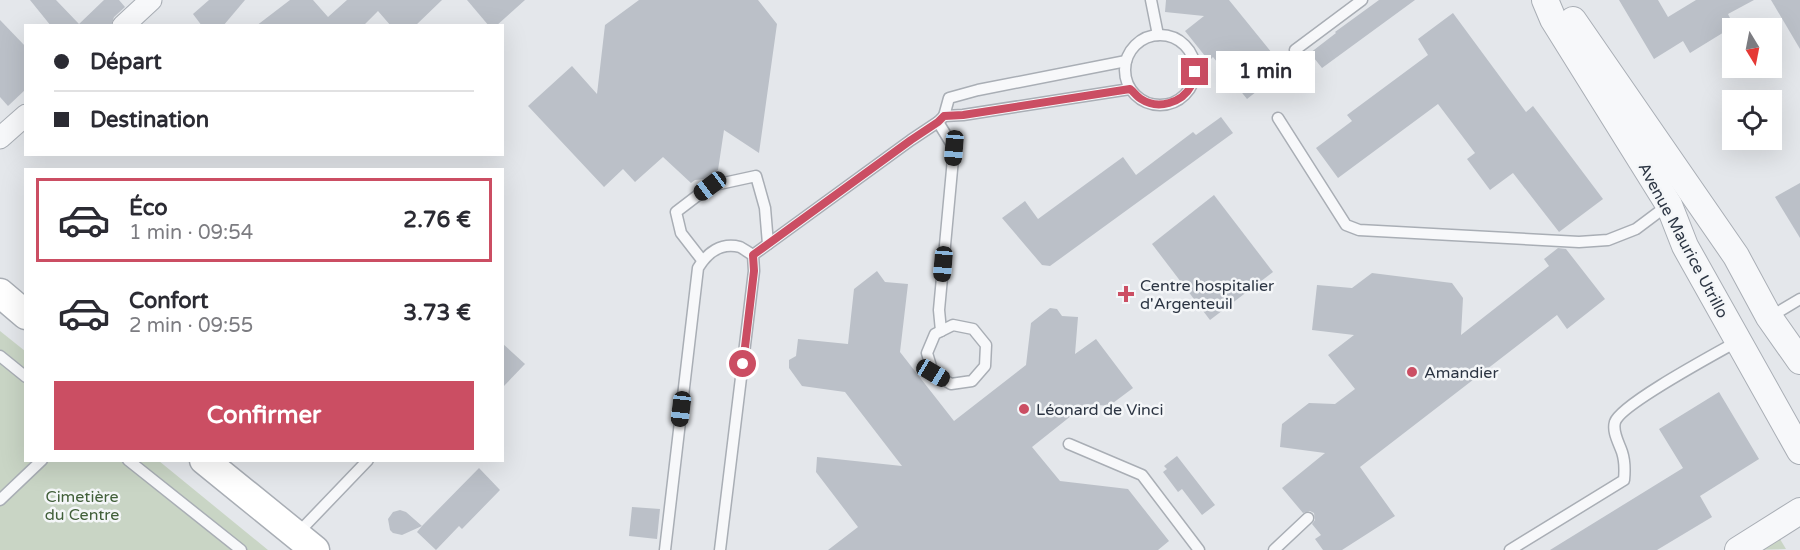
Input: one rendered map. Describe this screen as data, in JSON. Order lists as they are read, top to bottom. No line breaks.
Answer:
{"streets":{"street":["Avenue Maurice Utrillo"]},"parks":["Cimetière du Centre"],"places":{"health":["Centre hospitalier d'Argenteuil"],"other":["Amandier","Léonard de Vinci"]},"north":"bottom","page":{"banner":["Départ","Destination"],"bubble":"1 min","list":[{"name":"Éco","note":"1 min · 09:54","value":"2.76 €"},{"name":"Confort","note":"2 min · 09:55","value":"3.73 €"}],"buttons":"Confirmer"}}
